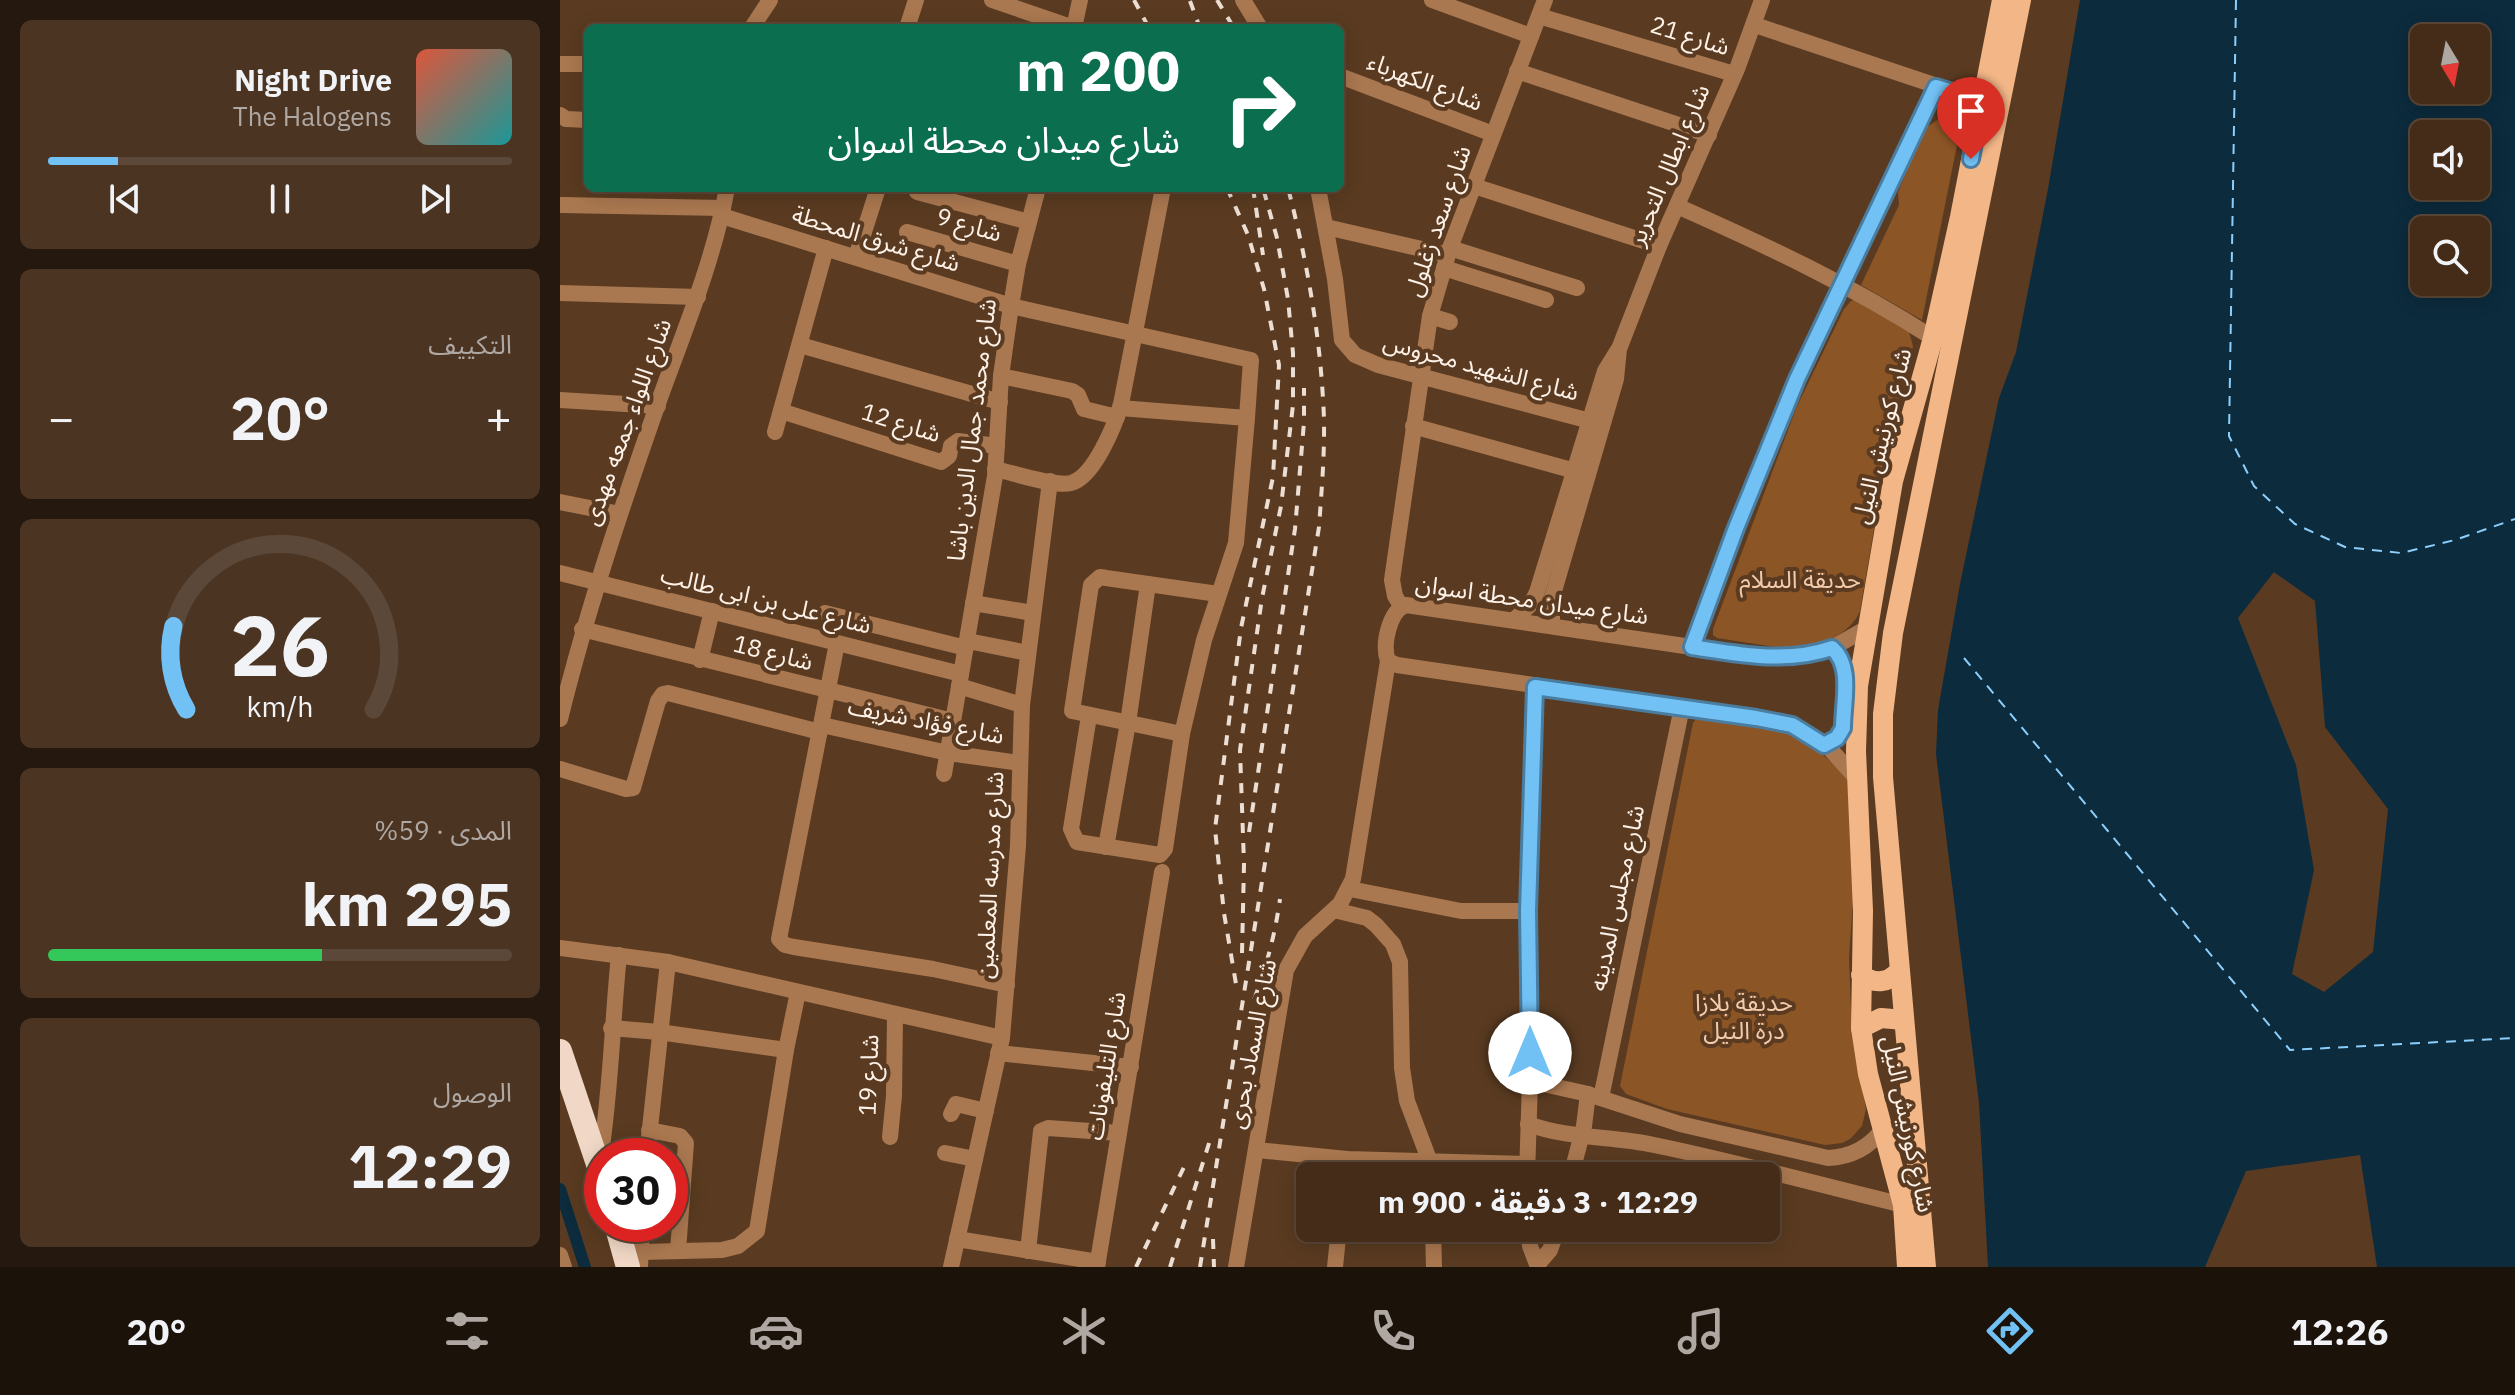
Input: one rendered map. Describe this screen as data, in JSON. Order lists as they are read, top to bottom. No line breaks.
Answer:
{"streets":{"main road":["شارع كورنيش النيل"],"street":["شارع 21","شارع الكهرباء","شارع ابطال التحرير","شارع سعد زغلول","شارع 9","شارع شرق المحطة","شارع الشهيد محروس","شارع اللواء جمعه مهدى","شارع 12","شارع محمد جمال الدين باشا","شارع على بن ابى طالب","شارع ميدان محطة اسوان","شارع 18","شارع فؤاد شريف","شارع مدرسه المعلمين","شارع مجلس المدينه","شارع السماد بحرى","شارع التليفونات","شارع 19"]},"crossings":[["شارع 21","شارع ابطال التحرير"],["شارع 21","شارع سعد زغلول"],["شارع الكهرباء","شارع سعد زغلول"],["شارع ابطال التحرير","شارع الشهيد محروس"],["شارع ابطال التحرير","شارع ميدان محطة اسوان"],["شارع سعد زغلول","شارع الشهيد محروس"],["شارع سعد زغلول","شارع ميدان محطة اسوان"],["شارع 9","شارع محمد جمال الدين باشا"],["شارع شرق المحطة","شارع اللواء جمعه مهدى"],["شارع شرق المحطة","شارع محمد جمال الدين باشا"],["شارع اللواء جمعه مهدى","شارع على بن ابى طالب"],["شارع اللواء جمعه مهدى","شارع 18"],["شارع 12","شارع محمد جمال الدين باشا"],["شارع محمد جمال الدين باشا","شارع على بن ابى طالب"],["شارع محمد جمال الدين باشا","شارع 18"],["شارع محمد جمال الدين باشا","شارع فؤاد شريف"],["شارع كورنيش النيل","شارع ميدان محطة اسوان"],["شارع على بن ابى طالب","شارع مدرسه المعلمين"],["شارع ميدان محطة اسوان","شارع السماد بحرى"],["شارع فؤاد شريف","شارع مدرسه المعلمين"]],"parks":["حديقة السلام","حديقة بلازا درة النيل"],"north":"bottom","page":{"turn":["200 m","شارع ميدان محطة اسوان"],"song":["Night Drive","The Halogens"],"tile":["التكييف",["المدى · 59%","295 km"],["الوصول","12:29"]],"heat":["−","20°","+"],"limit":"30","trip":"12:29 · 3 دقيقة · 900 m","tabs":["12:26","20°"],"gauge":["26","km/h"]}}
